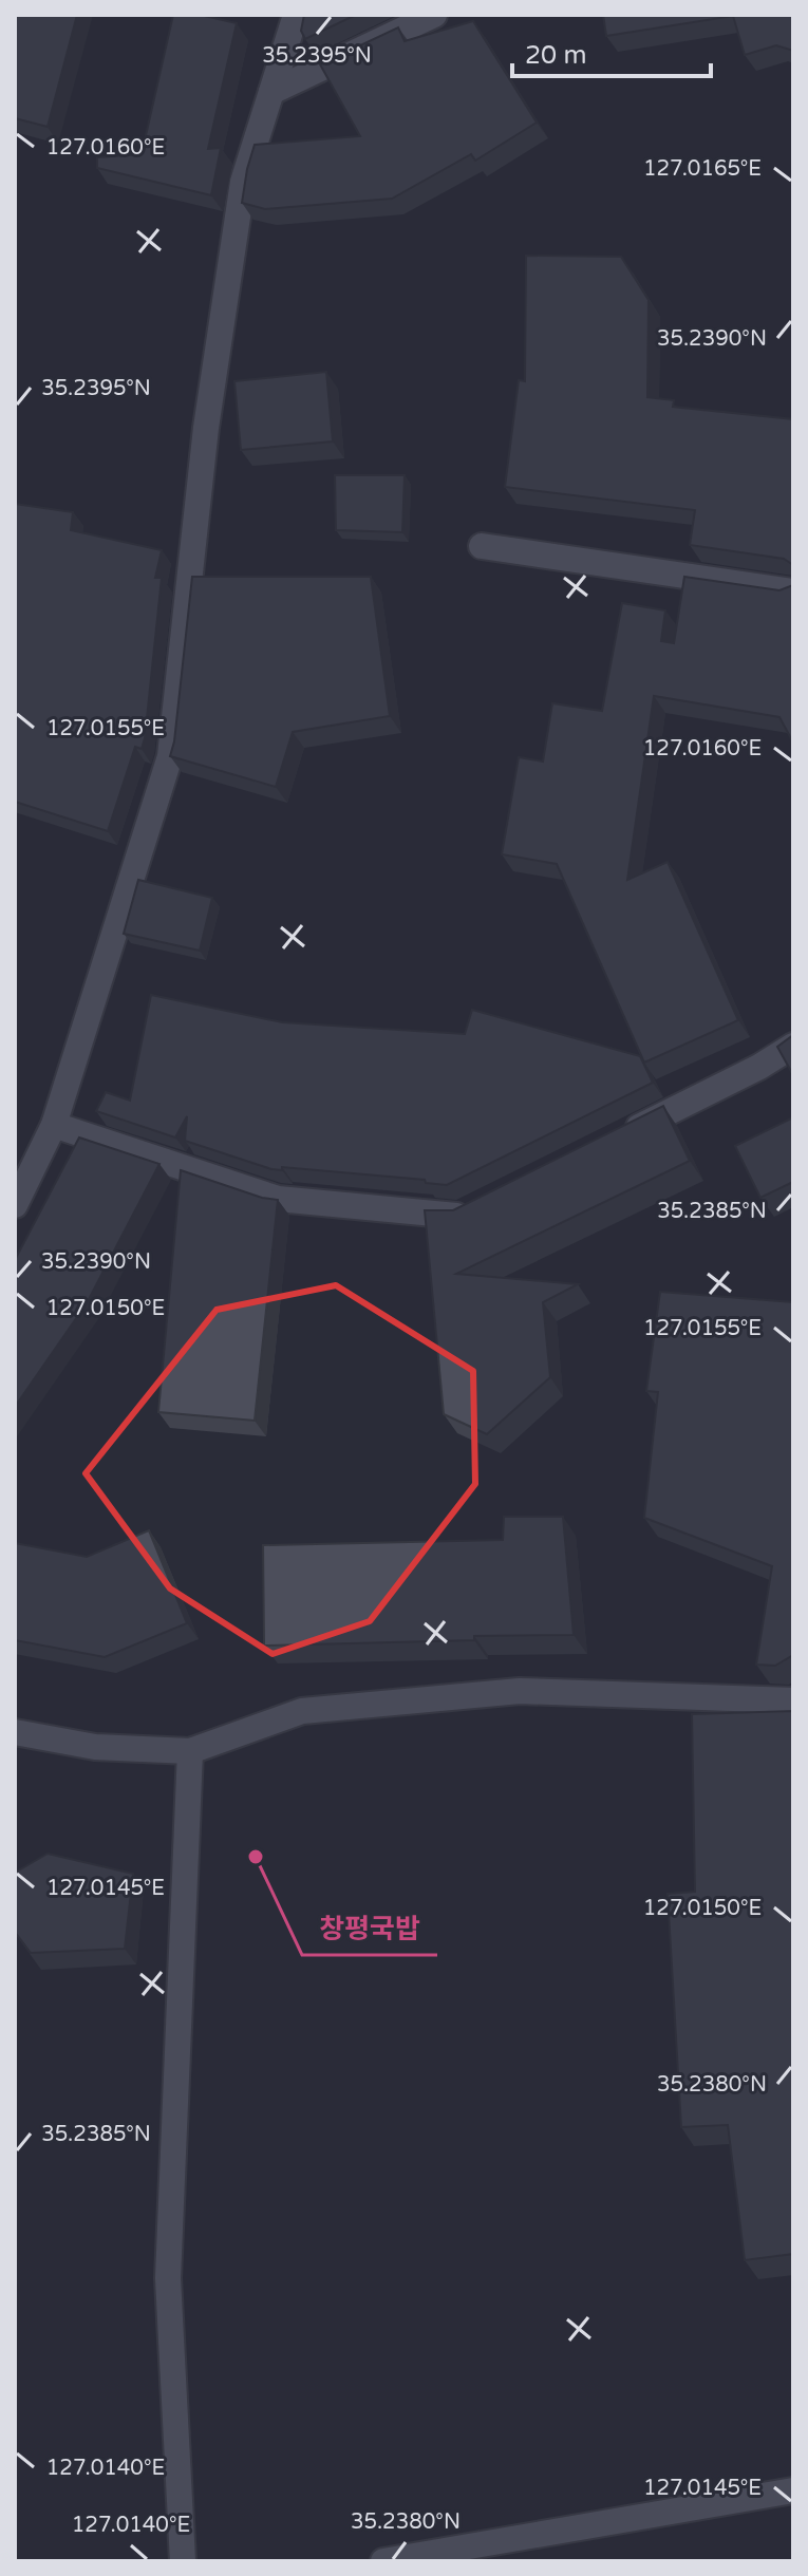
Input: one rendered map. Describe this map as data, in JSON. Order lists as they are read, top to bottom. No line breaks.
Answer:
{"places":["창평국밥"],"scale_bar":"20 m","coordinates":["35.2395°N","127.0160°E","127.0165°E","35.2390°N","127.0155°E","35.2385°N","127.0150°E","127.0145°E","35.2380°N","127.0140°E"]}
